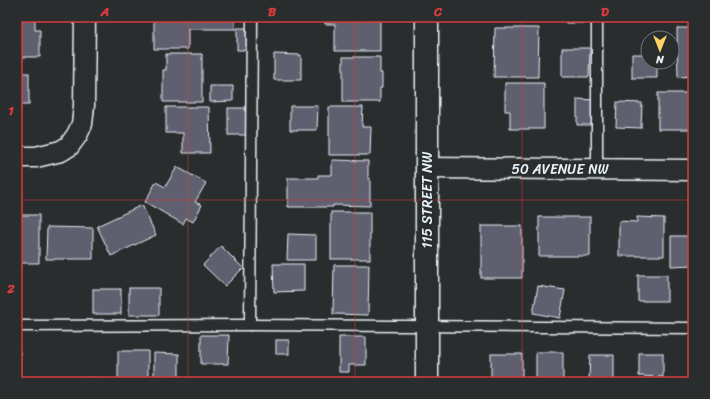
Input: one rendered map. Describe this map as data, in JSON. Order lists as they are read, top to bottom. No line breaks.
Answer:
{"streets":{"street":["50 AVENUE NW","115 STREET NW"]},"crossings":[["50 AVENUE NW","115 STREET NW"]],"north":"bottom","grid":{"columns":["A","B","C","D"],"rows":["1","2"]}}
